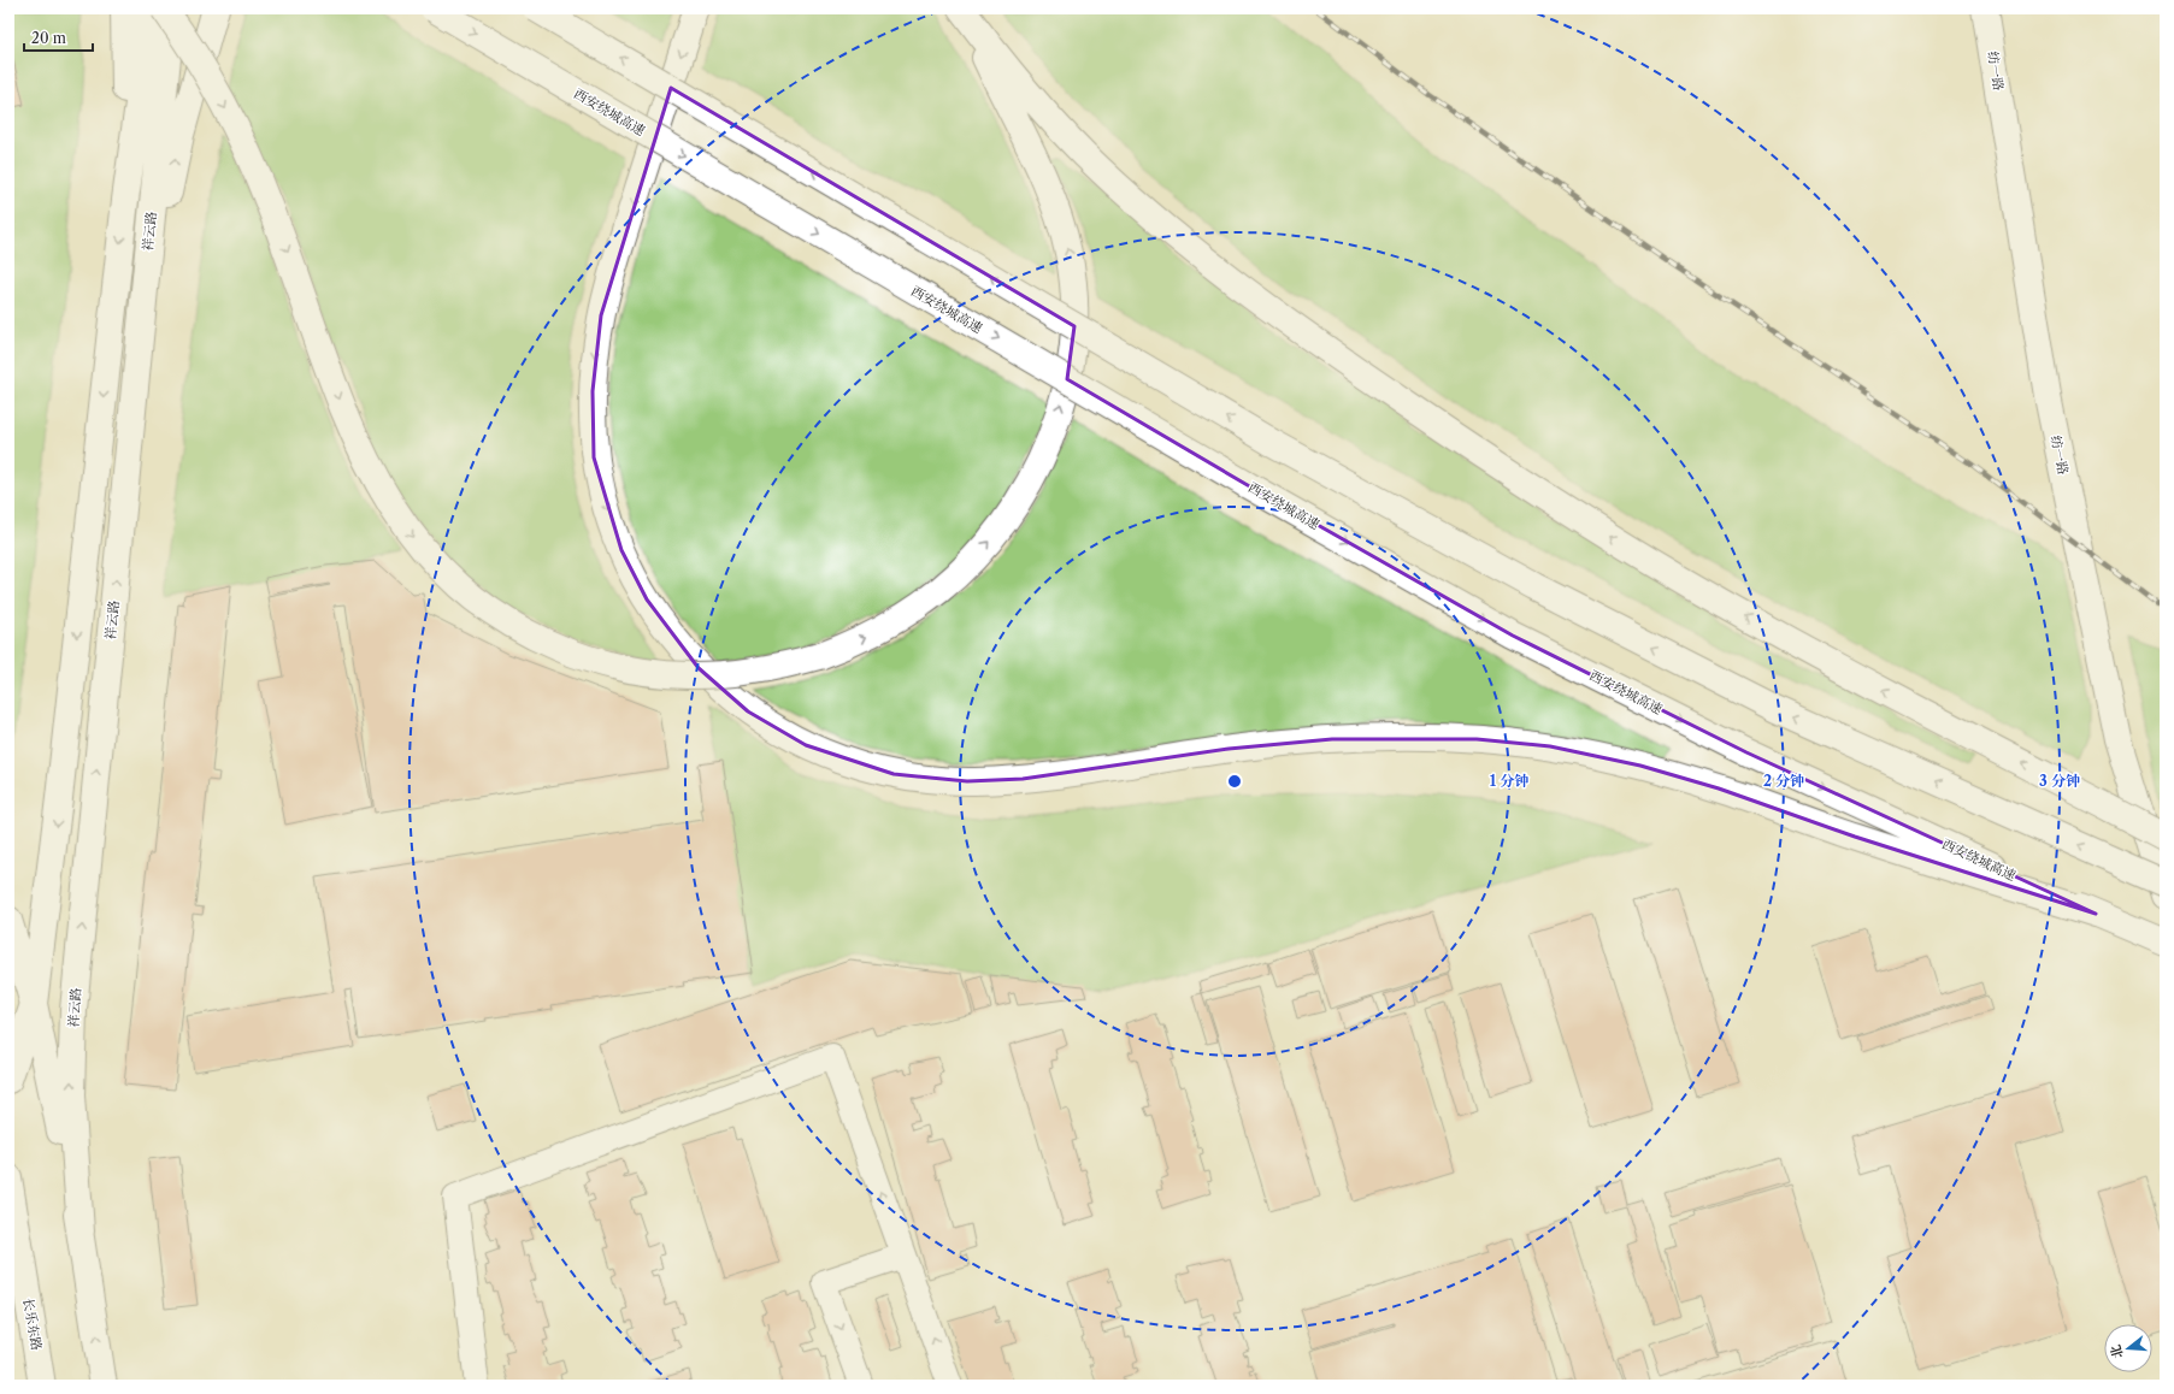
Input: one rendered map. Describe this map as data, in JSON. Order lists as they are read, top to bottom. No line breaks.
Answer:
{"streets":{"main road":["纺一路","西安绕城高速","祥云路","长乐东路"]},"scale_bar":"20 m","north":"left","rings":["1 分钟","2 分钟","3 分钟"]}
